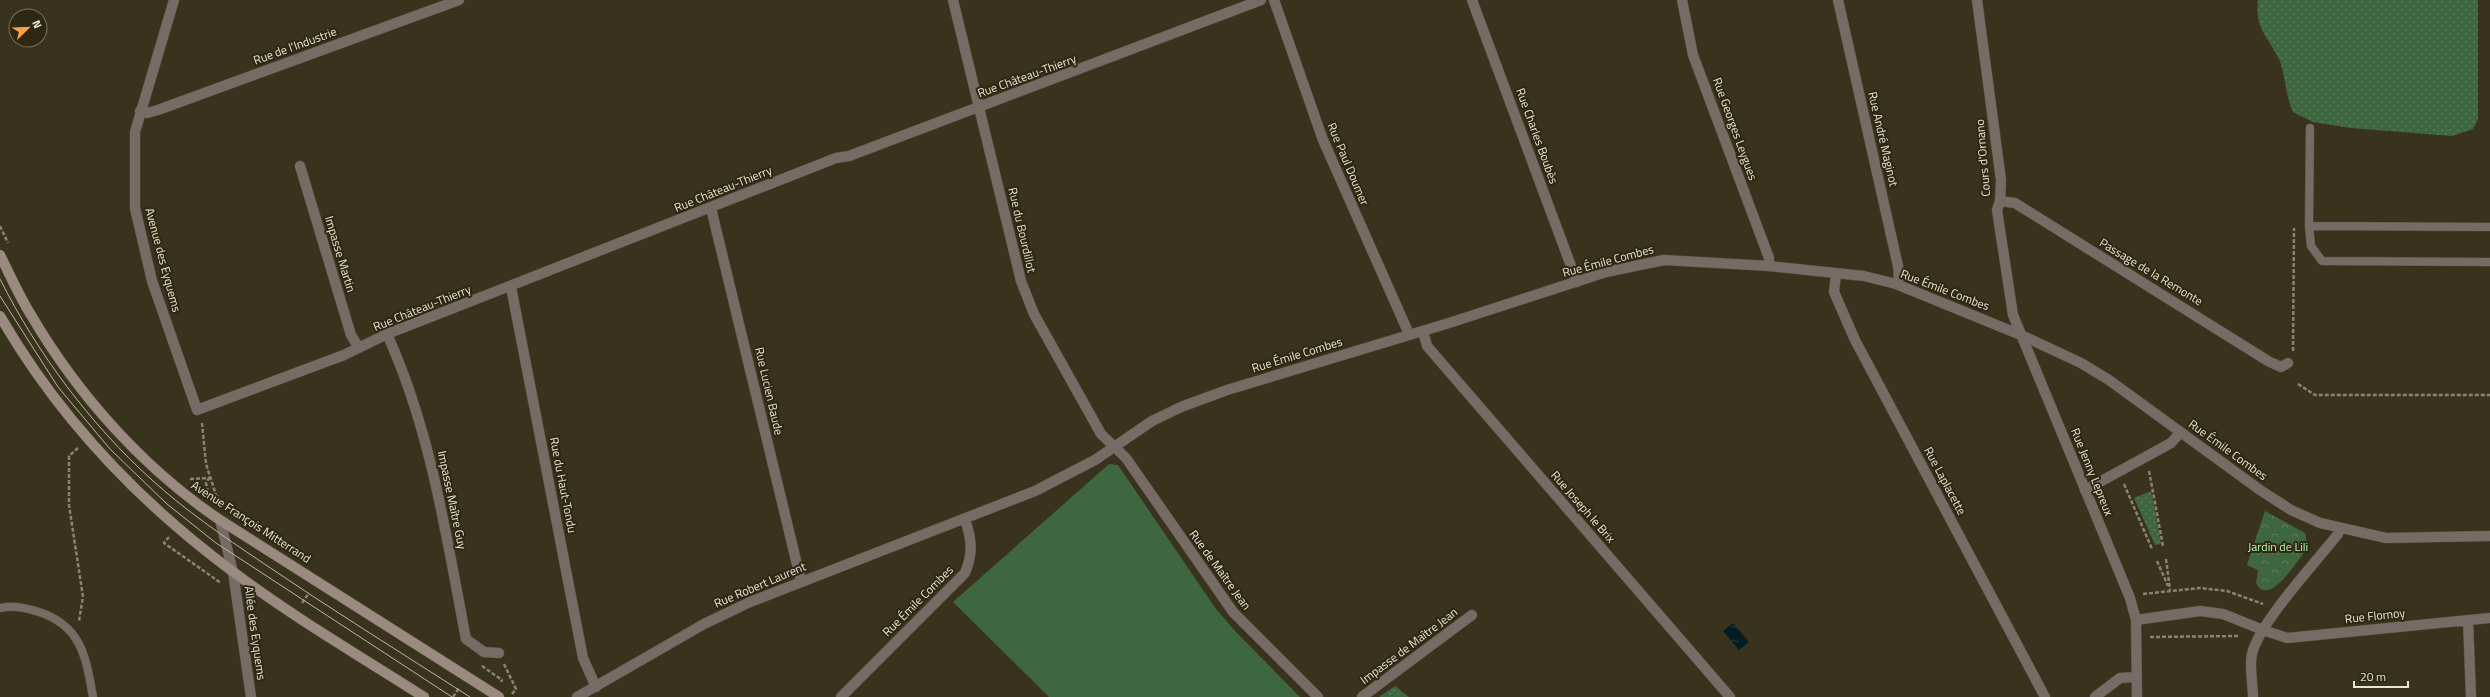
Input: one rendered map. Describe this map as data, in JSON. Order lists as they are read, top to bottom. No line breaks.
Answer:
{"streets":{"main road":["Avenue François Mitterrand"],"street":["Rue de l'Industrie","Rue Château-Thierry","Rue Georges Leygues","Rue Charles Boubès","Rue André Maginot","Cours d'Ornano","Rue Paul Doumer","Rue du Bourdillot","Impasse Martin","Avenue des Eyquems","Rue Émile Combes","Passage de la Remonte","Rue Lucien Baude","Rue Jenny Lepreux","Rue Laplacette","Rue du Haut-Tondu","Impasse Maître Guy","Rue Joseph le Brix","Rue de Maître Jean","Rue Robert Laurent","Rue Flornoy","Allée des Eyquems","Impasse de Maître Jean"]},"crossings":[["Rue de l'Industrie","Avenue des Eyquems"],["Rue Château-Thierry","Rue du Bourdillot"],["Rue Château-Thierry","Impasse Martin"],["Rue Château-Thierry","Avenue des Eyquems"],["Rue Château-Thierry","Rue Lucien Baude"],["Rue Château-Thierry","Rue du Haut-Tondu"],["Rue Château-Thierry","Impasse Maître Guy"],["Rue Georges Leygues","Rue Émile Combes"],["Rue Charles Boubès","Rue Émile Combes"],["Rue André Maginot","Rue Émile Combes"],["Cours d'Ornano","Rue Émile Combes"],["Cours d'Ornano","Passage de la Remonte"],["Cours d'Ornano","Rue Jenny Lepreux"],["Rue Paul Doumer","Rue Émile Combes"],["Rue du Bourdillot","Rue Émile Combes"],["Rue du Bourdillot","Rue de Maître Jean"],["Rue Émile Combes","Rue Jenny Lepreux"],["Rue Émile Combes","Rue Laplacette"],["Rue Émile Combes","Rue Joseph le Brix"],["Rue Émile Combes","Rue de Maître Jean"],["Rue Émile Combes","Rue Robert Laurent"],["Rue Lucien Baude","Rue Robert Laurent"],["Rue Jenny Lepreux","Rue Flornoy"],["Rue du Haut-Tondu","Rue Robert Laurent"],["Avenue François Mitterrand","Allée des Eyquems"]],"parks":["Jardin de Lili"],"scale_bar":"20 m","north":"top right"}
